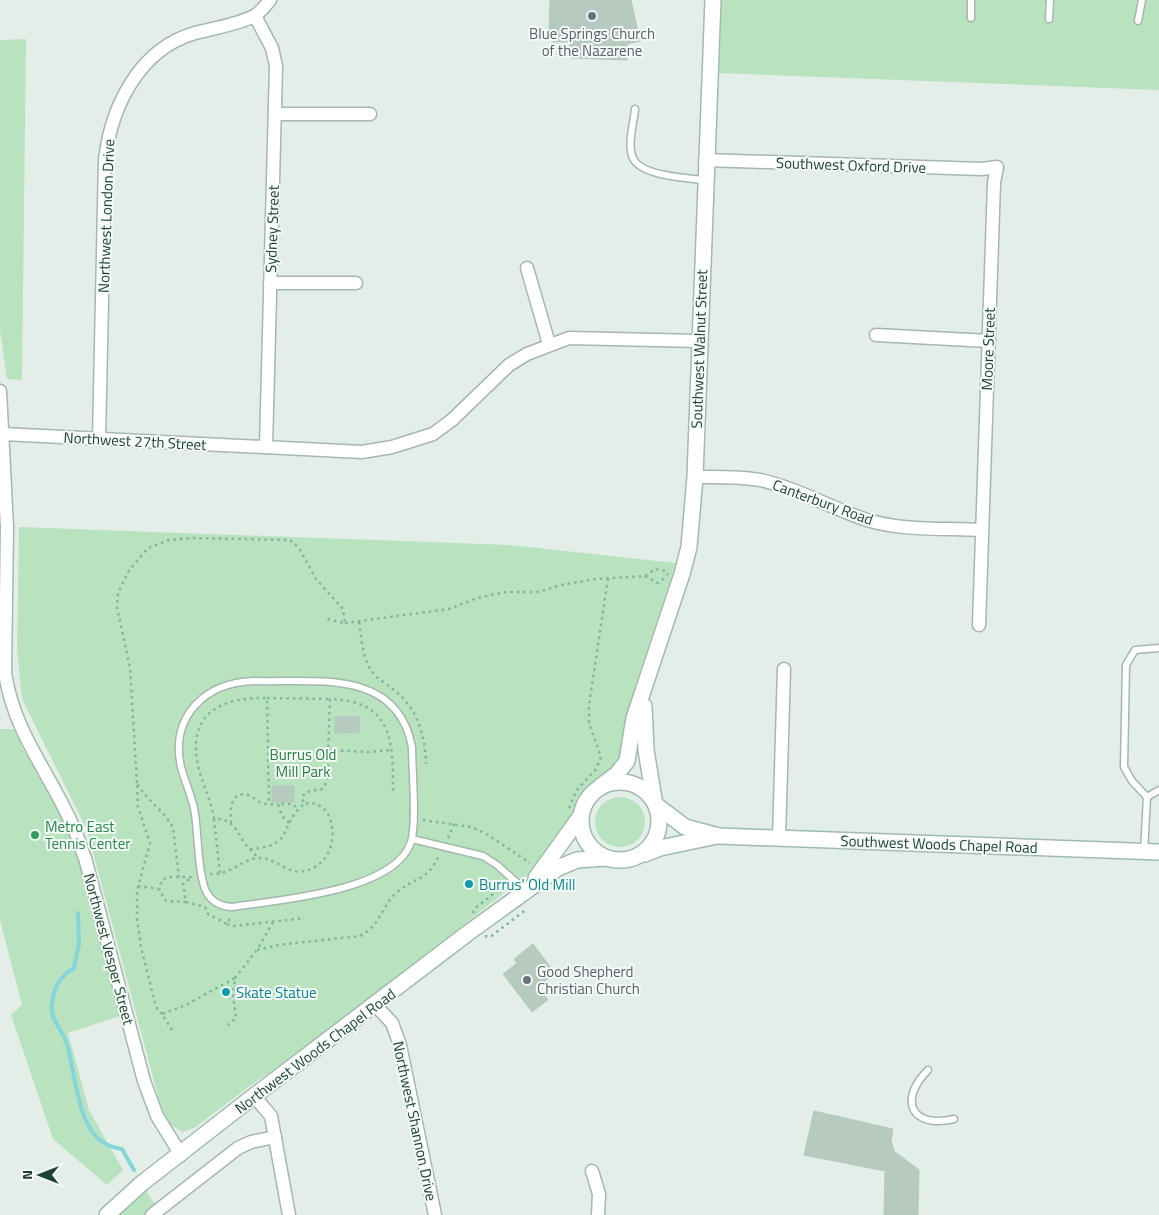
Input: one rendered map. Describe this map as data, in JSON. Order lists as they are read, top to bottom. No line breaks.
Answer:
{"streets":{"main road":["Southwest Walnut Street","Southwest Woods Chapel Road","Northwest Woods Chapel Road"],"street":["Southwest Oxford Drive","Northwest London Drive","Sydney Street","Moore Street","Northwest 27th Street","Canterbury Road","Northwest Vesper Street","Northwest Shannon Drive"]},"crossings":[["Southwest Oxford Drive","Southwest Walnut Street"],["Southwest Oxford Drive","Moore Street"],["Northwest London Drive","Sydney Street"],["Northwest London Drive","Northwest 27th Street"],["Sydney Street","Northwest 27th Street"],["Southwest Walnut Street","Northwest 27th Street"],["Southwest Walnut Street","Canterbury Road"],["Southwest Walnut Street","Southwest Woods Chapel Road"],["Southwest Walnut Street","Northwest Woods Chapel Road"],["Moore Street","Canterbury Road"],["Northwest 27th Street","Northwest Vesper Street"],["Southwest Woods Chapel Road","Northwest Woods Chapel Road"],["Northwest Vesper Street","Northwest Woods Chapel Road"],["Northwest Woods Chapel Road","Northwest Shannon Drive"]],"parks":["Burrus Old Mill Park"],"places":["Blue Springs Church of the Nazarene","Metro East Tennis Center","Burrus' Old Mill","Good Shepherd Christian Church","Skate Statue"],"north":"left"}
